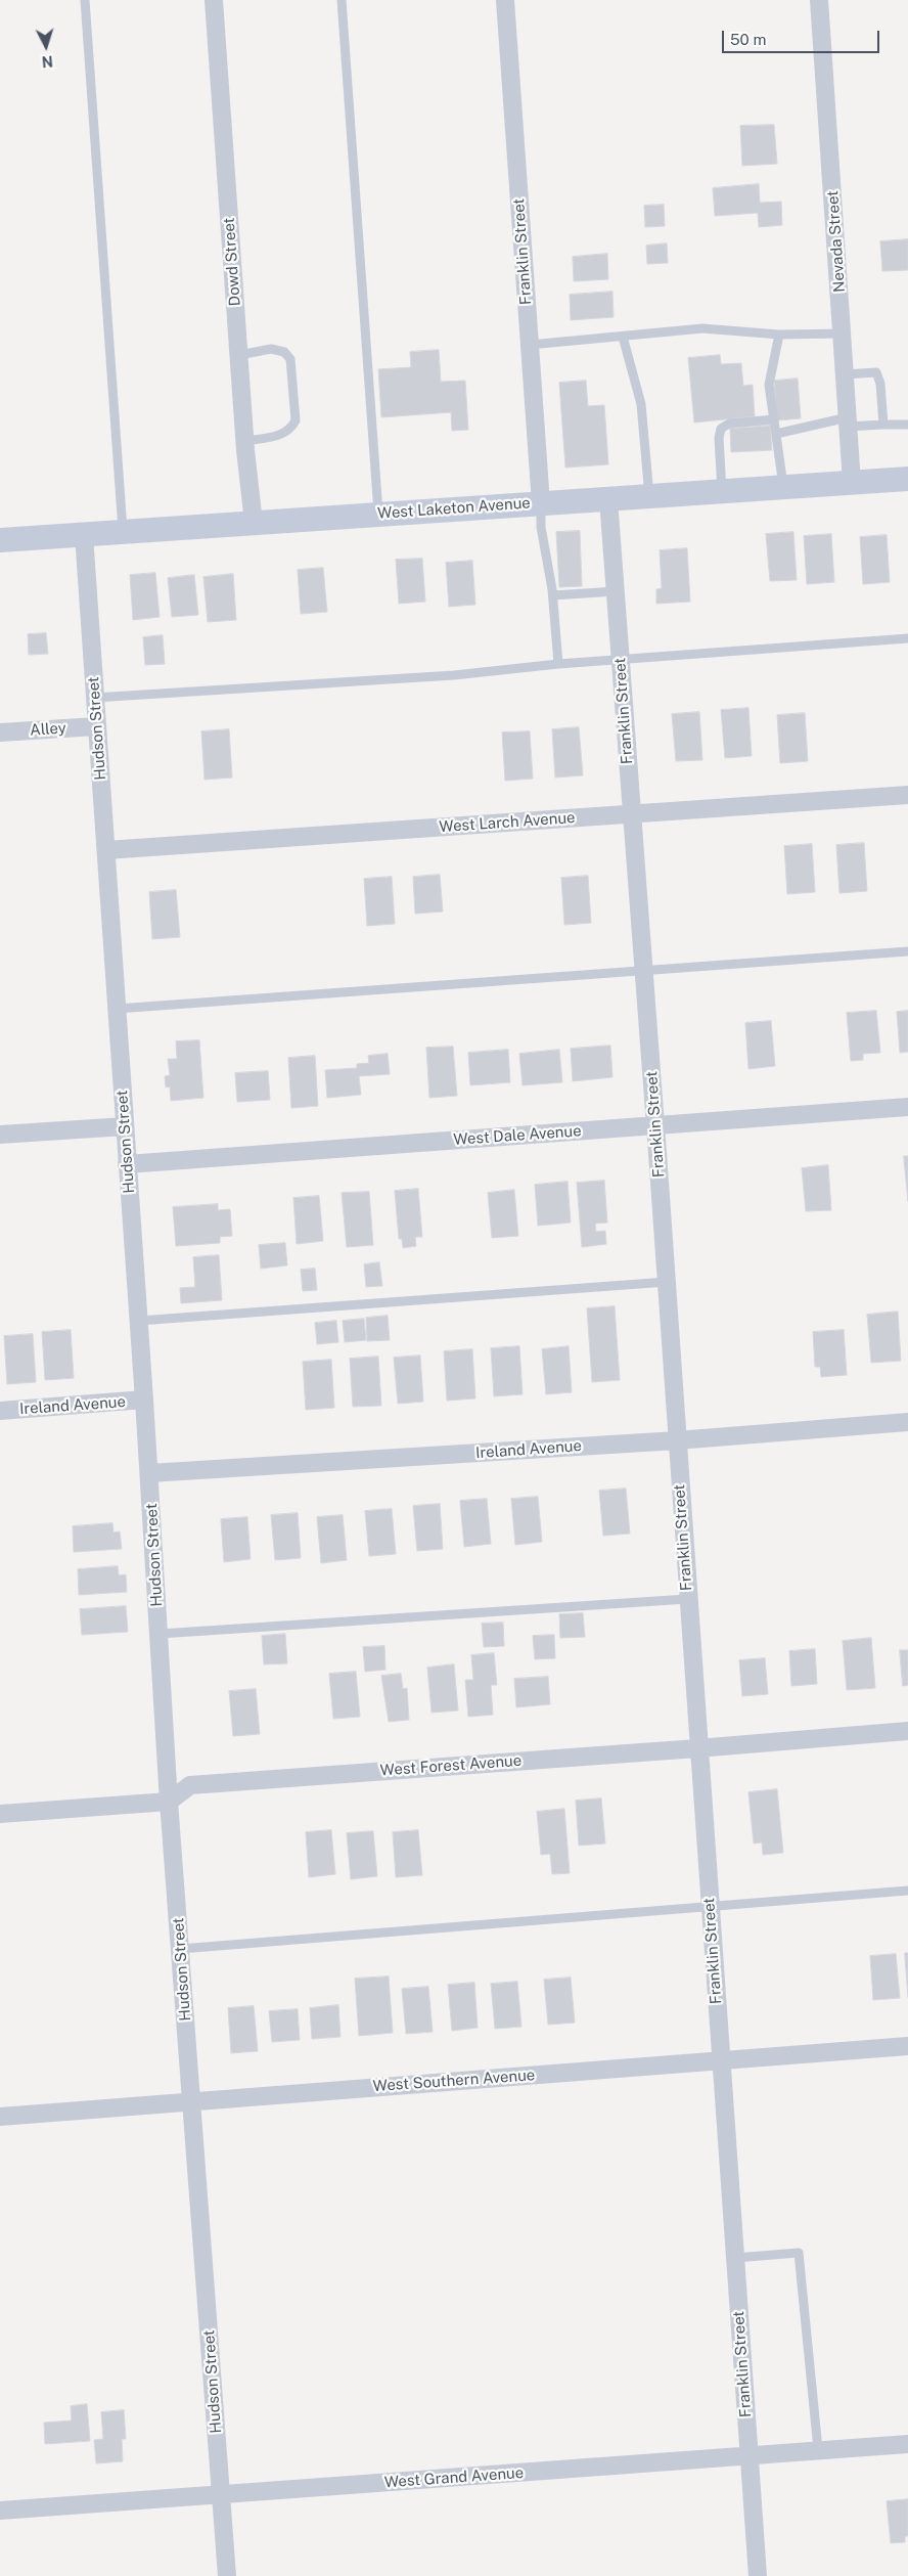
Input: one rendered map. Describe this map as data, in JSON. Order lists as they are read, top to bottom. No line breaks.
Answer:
{"streets":{"main road":["West Laketon Avenue"],"street":["Nevada Street","Franklin Street","Dowd Street","Hudson Street","Alley","West Larch Avenue","West Dale Avenue","Ireland Avenue","West Forest Avenue","West Southern Avenue","West Grand Avenue"]},"crossings":[["Nevada Street","West Laketon Avenue"],["Franklin Street","West Laketon Avenue"],["Franklin Street","West Larch Avenue"],["Franklin Street","West Dale Avenue"],["Franklin Street","Ireland Avenue"],["Franklin Street","West Forest Avenue"],["Franklin Street","West Southern Avenue"],["Franklin Street","West Grand Avenue"],["Dowd Street","West Laketon Avenue"],["West Laketon Avenue","Hudson Street"],["Hudson Street","Alley"],["Hudson Street","West Larch Avenue"],["Hudson Street","West Dale Avenue"],["Hudson Street","Ireland Avenue"],["Hudson Street","West Forest Avenue"],["Hudson Street","West Southern Avenue"],["Hudson Street","West Grand Avenue"]],"scale_bar":"50 m","north":"bottom"}
